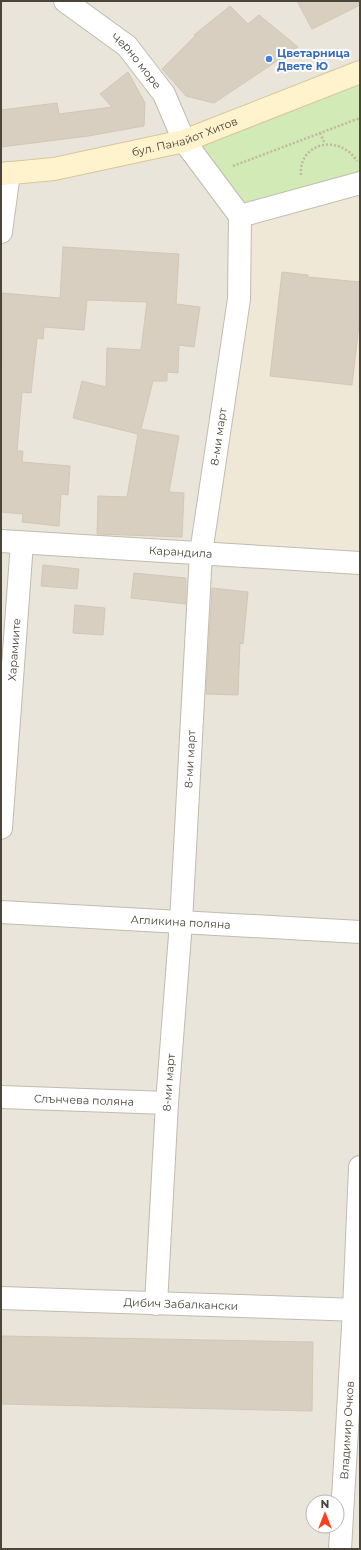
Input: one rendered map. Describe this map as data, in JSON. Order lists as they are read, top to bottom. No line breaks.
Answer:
{"streets":{"street":["Черно море","бул. Панайот Хитов","8-ми март","Карандила","Харамиите","Агликина поляна","Слънчева поляна","Дибич Забалкански","Владимир Очков"]},"crossings":[["Черно море","бул. Панайот Хитов"],["8-ми март","Карандила"],["8-ми март","Агликина поляна"],["8-ми март","Слънчева поляна"],["8-ми март","Дибич Забалкански"],["Карандила","Харамиите"],["Дибич Забалкански","Владимир Очков"]],"places":["Цветарница Двете Ю"],"north":"top"}
